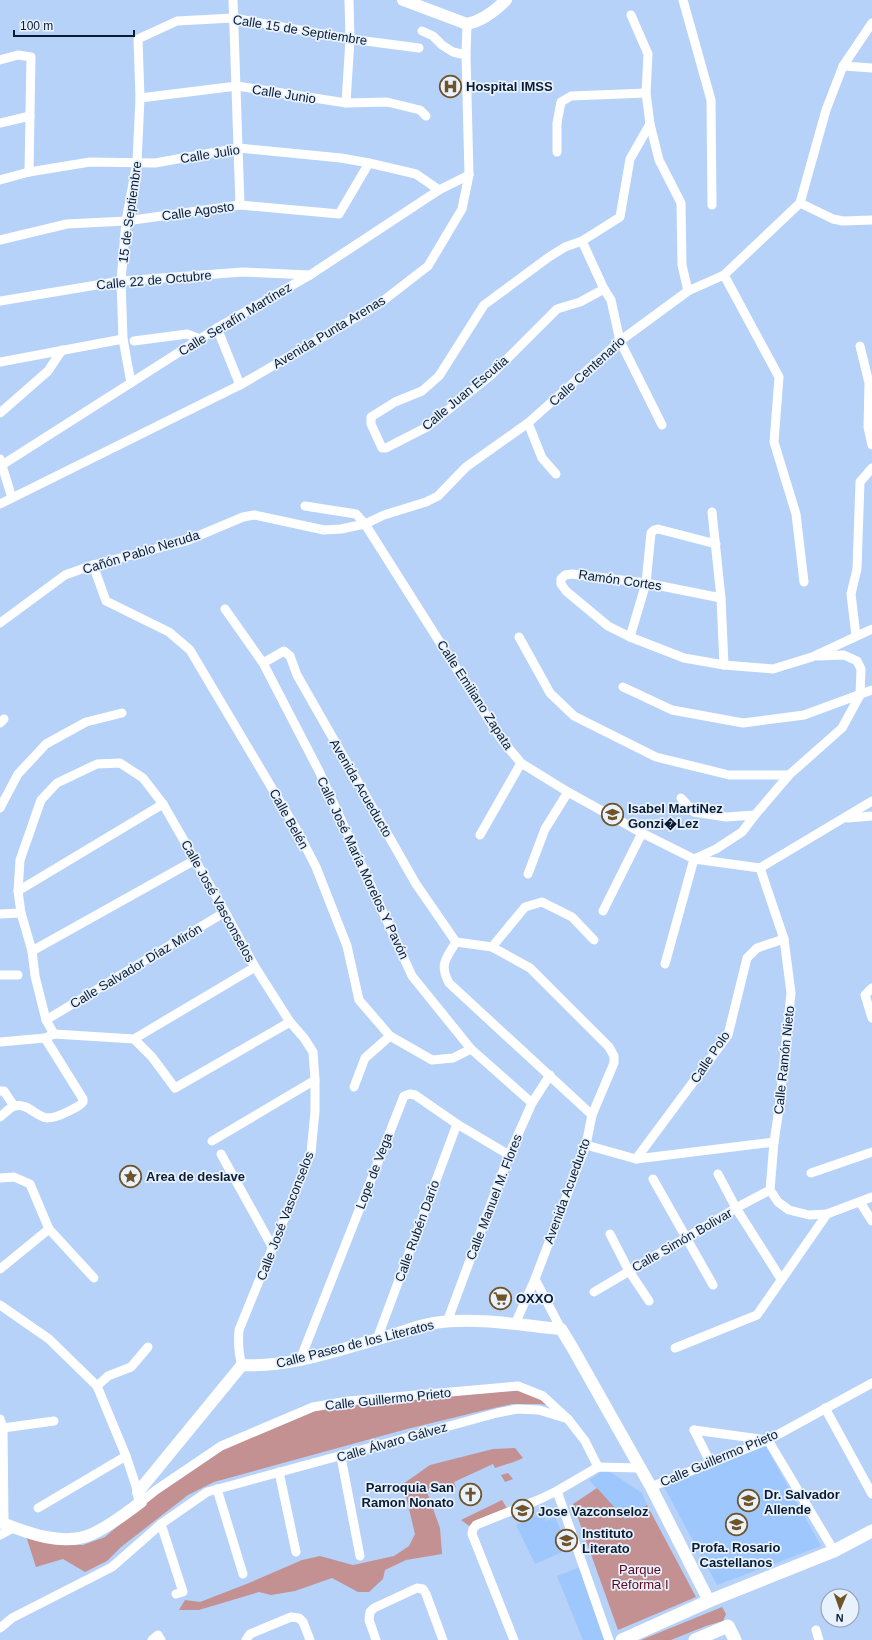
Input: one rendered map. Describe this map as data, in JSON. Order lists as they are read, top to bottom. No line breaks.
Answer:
{"streets":{"street":["Calle 15 de Septiembre","Calle Junio","Calle Julio","Calle Agosto","15 de Septiembre","Calle 22 de Octubre","Calle Serafín Martínez","Avenida Punta Arenas","Calle Centenario","Calle Juan Escutia","Cañón Pablo Neruda","Ramón Cortes","Calle Emiliano Zapata","Avenida Acueducto","Calle Belén","Calle José María Morelos Y Pavón","Calle José Vasconselos","Calle Salvador Díaz Mirón","Calle Polo","Calle Ramón Nieto","Lope de Vega","Calle Manuel M. Flores","Calle Rubén Darío","Calle Simón Bolivar","Calle Paseo de los Literatos","Calle Guillermo Prieto","Calle Álvaro Gálvez"]},"crossings":[["Calle 15 de Septiembre","15 de Septiembre"],["Calle Junio","15 de Septiembre"],["Calle Julio","Calle Agosto"],["Calle Julio","15 de Septiembre"],["Calle Julio","Calle Serafín Martínez"],["Calle Agosto","15 de Septiembre"],["15 de Septiembre","Calle 22 de Octubre"],["15 de Septiembre","Calle Serafín Martínez"],["Calle 22 de Octubre","Calle Serafín Martínez"],["Calle Serafín Martínez","Avenida Punta Arenas"],["Calle Centenario","Cañón Pablo Neruda"],["Calle Centenario","Calle Emiliano Zapata"],["Cañón Pablo Neruda","Calle Emiliano Zapata"],["Cañón Pablo Neruda","Calle Belén"],["Calle Emiliano Zapata","Calle Ramón Nieto"],["Avenida Acueducto","Calle José María Morelos Y Pavón"],["Avenida Acueducto","Calle Paseo de los Literatos"],["Calle Belén","Calle José María Morelos Y Pavón"],["Calle José María Morelos Y Pavón","Calle Manuel M. Flores"],["Calle José Vasconselos","Calle Salvador Díaz Mirón"],["Calle José Vasconselos","Calle Paseo de los Literatos"],["Calle Polo","Calle Ramón Nieto"],["Calle Ramón Nieto","Calle Simón Bolivar"],["Lope de Vega","Calle Manuel M. Flores"],["Lope de Vega","Calle Rubén Darío"],["Lope de Vega","Calle Paseo de los Literatos"],["Calle Manuel M. Flores","Calle Paseo de los Literatos"],["Calle Rubén Darío","Calle Paseo de los Literatos"],["Calle Guillermo Prieto","Calle Álvaro Gálvez"]],"parks":["Parque Reforma I"],"places":{"hospital":["Hospital IMSS"],"school or university":["Isabel MartiNez Gonzi�Lez","Dr. Salvador Allende","Jose Vazconseloz","Profa. Rosario Castellanos","Instituto Literato"],"place":["Area de deslave"],"supermarket":["OXXO"],"church":["Parroquia San Ramon Nonato"]},"scale_bar":"100 m","north":"bottom"}
